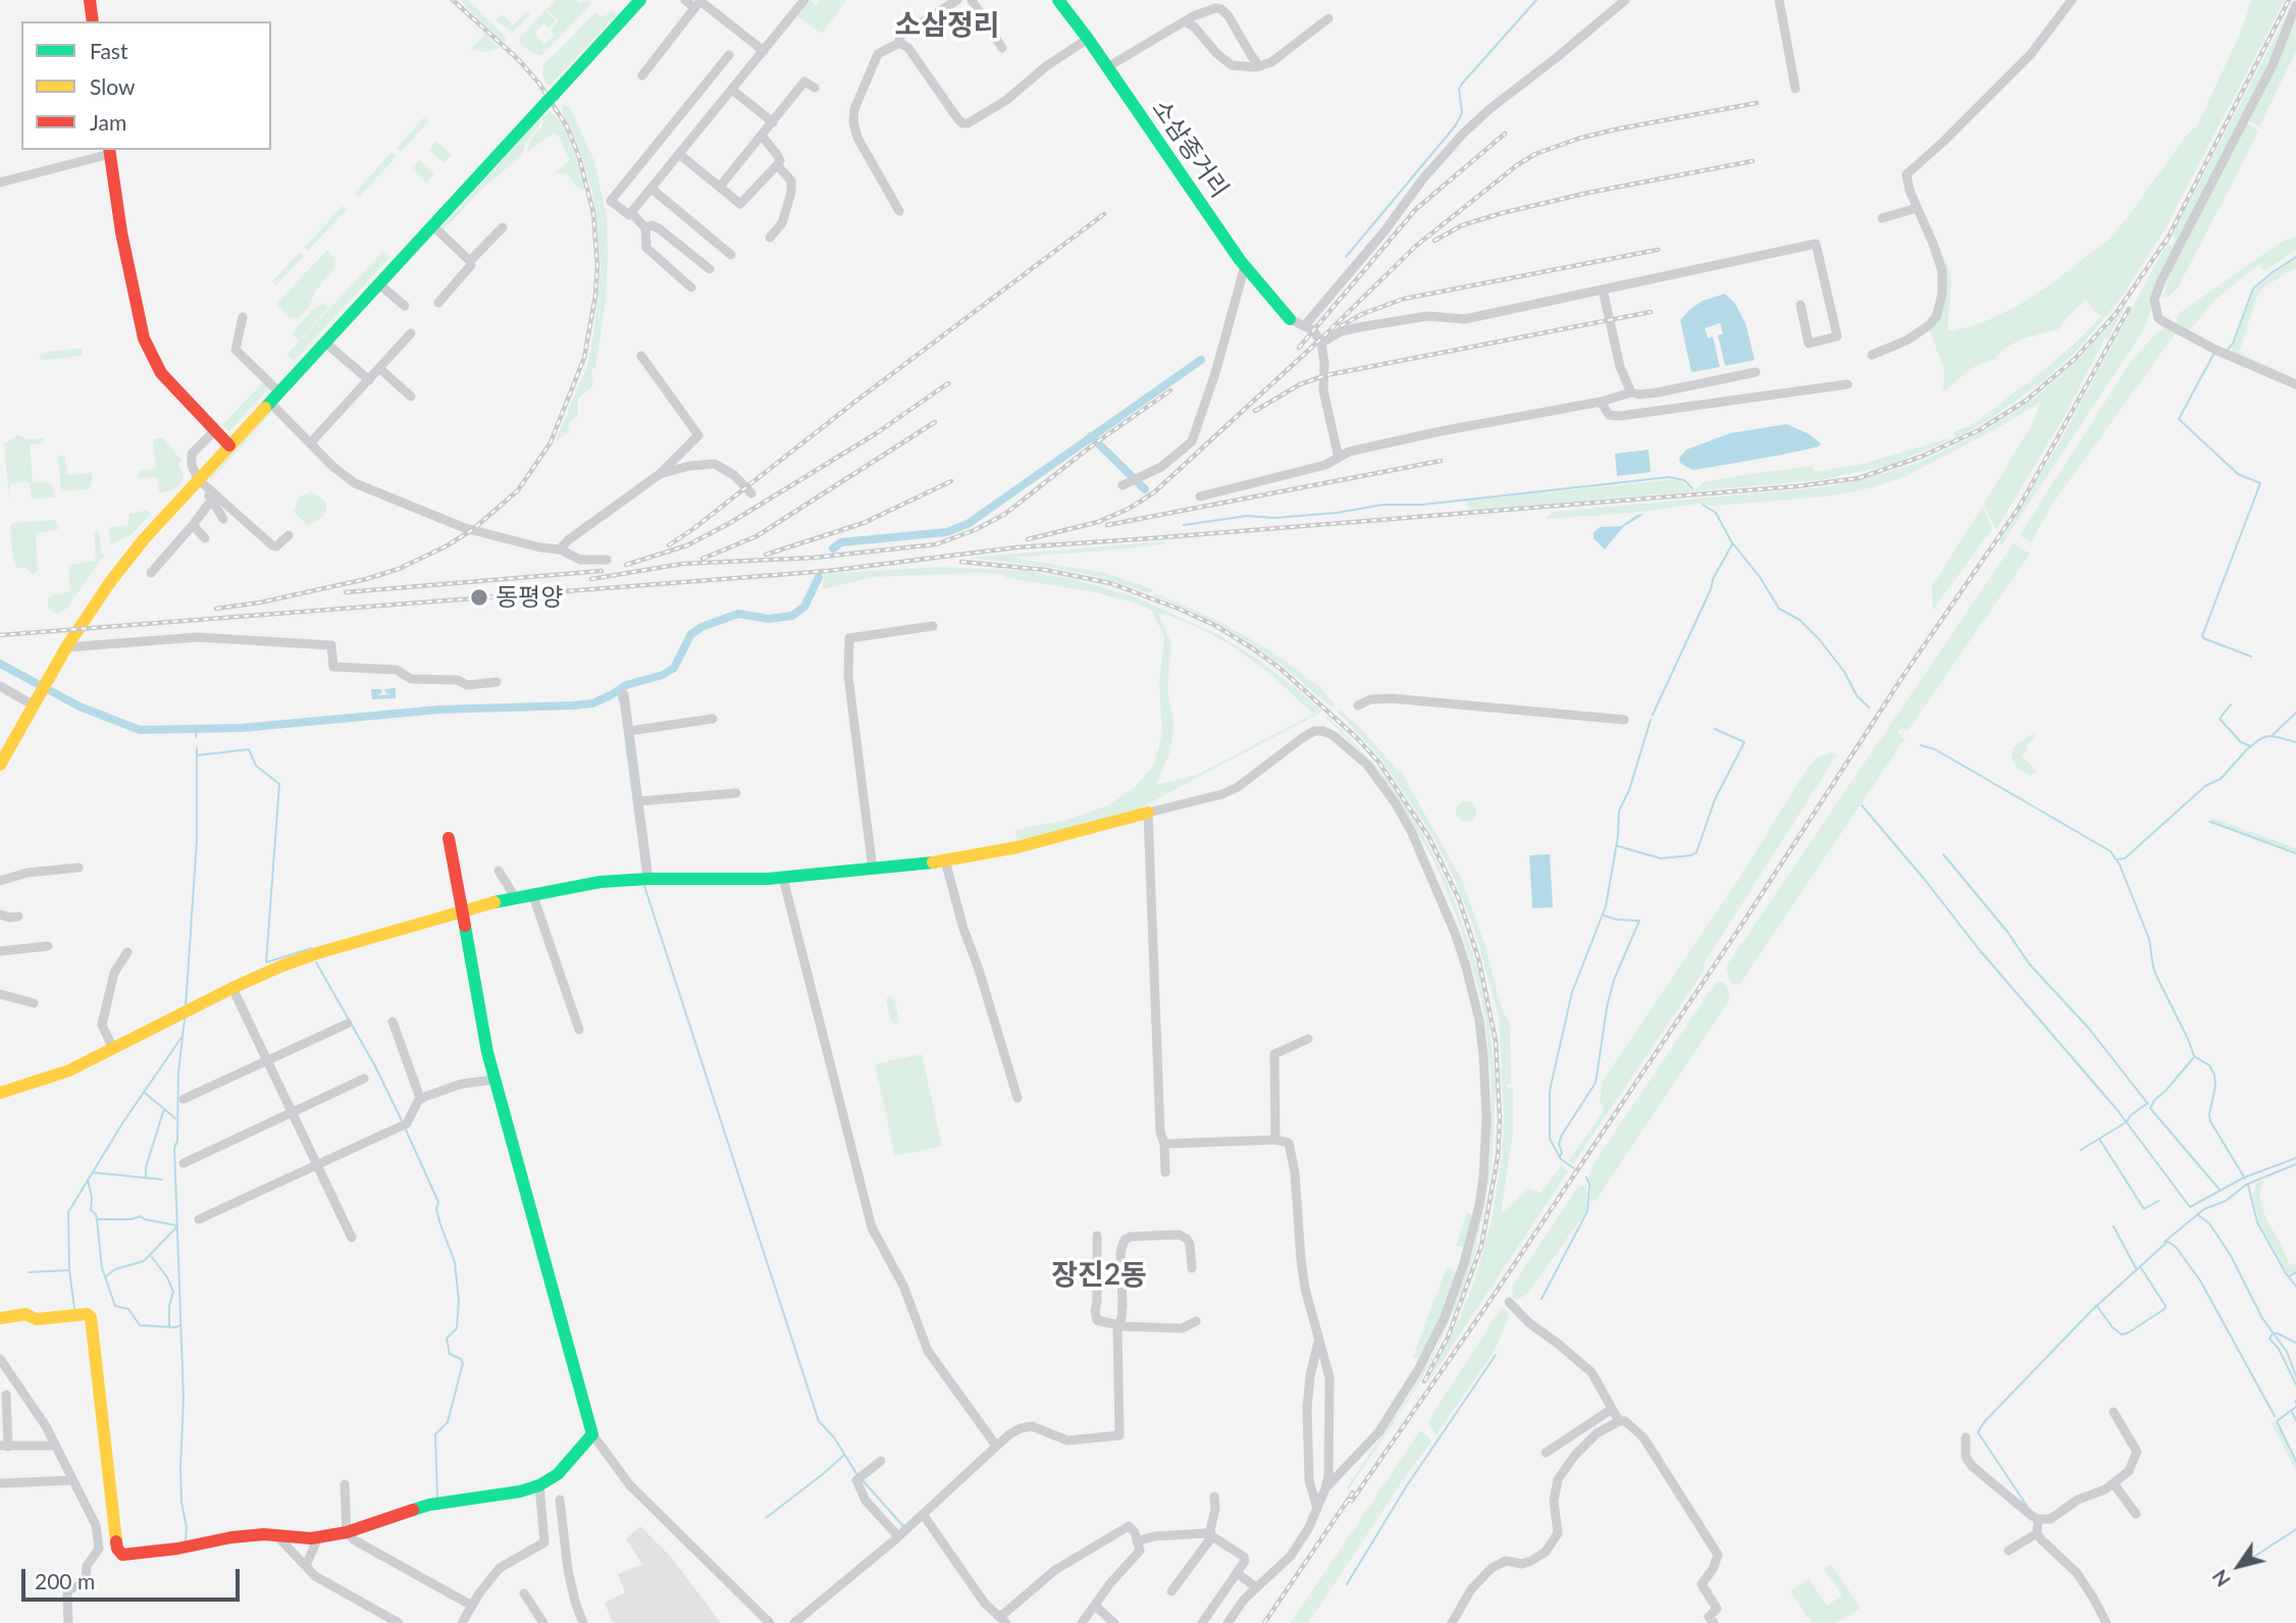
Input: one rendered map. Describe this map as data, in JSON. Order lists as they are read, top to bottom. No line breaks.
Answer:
{"streets":{"street":["소삼종거리"]},"districts":["소삼정리","장진2동"],"places":["동평양"],"legend":["Fast","Slow","Jam"],"scale_bar":"200 m","north":"bottom left"}
